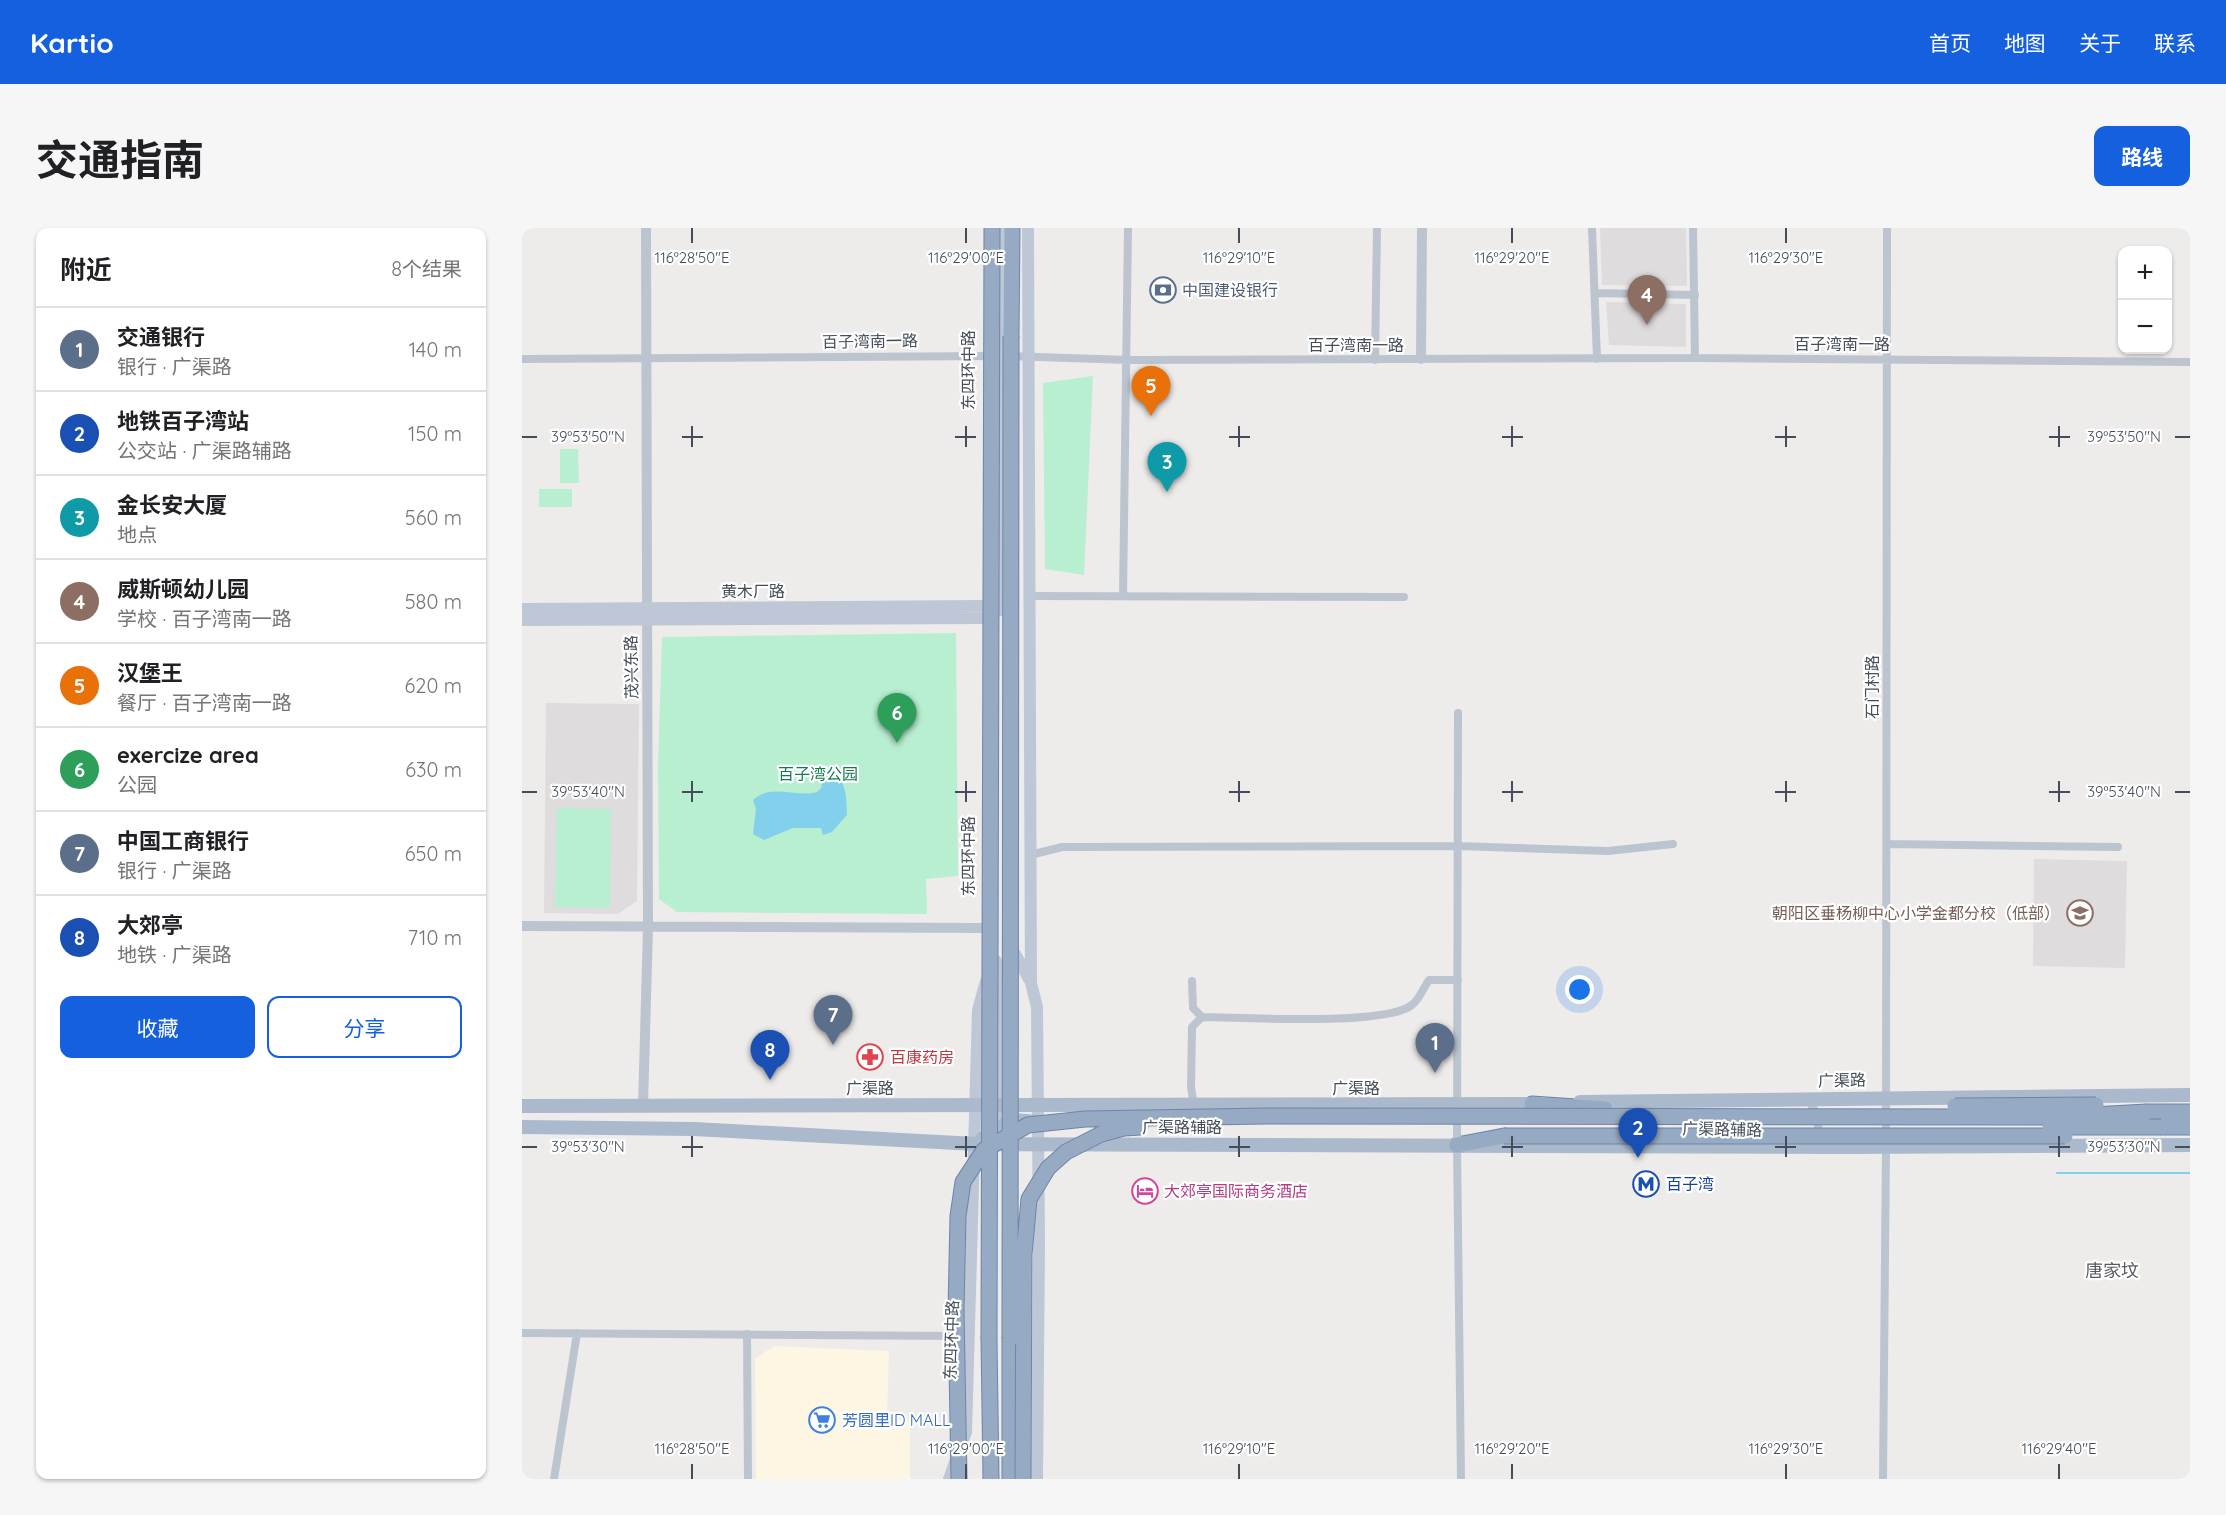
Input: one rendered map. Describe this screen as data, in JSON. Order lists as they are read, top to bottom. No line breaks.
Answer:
{"streets":{"highway":["东四环中路","广渠路"],"main road":["广渠路辅路"],"street":["百子湾南一路","茂兴东路","石门村路"]},"crossings":[["百子湾南一路","东四环中路"],["百子湾南一路","茂兴东路"],["百子湾南一路","石门村路"],["东四环中路","广渠路"],["茂兴东路","广渠路"],["石门村路","广渠路"],["石门村路","广渠路辅路"]],"districts":["唐家坟"],"parks":["百子湾公园"],"places":{"bank":["中国建设银行"],"school or university":["朝阳区垂杨柳中心小学金都分校（低部）"],"pharmacy":["百康药房"],"metro station":["百子湾"],"hotel":["大郊亭国际商务酒店"],"supermarket":["芳圆里ID MALL"]},"page":{"header":"Kartio","nav":["首页","地图","关于","联系"],"title":"交通指南","buttons":["路线",["收藏","分享"]],"heading":["附近","8个结果"],"map_buttons":["+","−"],"pins":["4","5","3","6","7","1","8","2"],"list":[{"mark":"1","name":"交通银行","note":"银行 · 广渠路","value":"140 m"},{"mark":"2","name":"地铁百子湾站","note":"公交站 · 广渠路辅路","value":"150 m"},{"mark":"3","name":"金长安大厦","note":"地点","value":"560 m"},{"mark":"4","name":"威斯顿幼儿园","note":"学校 · 百子湾南一路","value":"580 m"},{"mark":"5","name":"汉堡王","note":"餐厅 · 百子湾南一路","value":"620 m"},{"mark":"6","name":"exercize area","note":"公园","value":"630 m"},{"mark":"7","name":"中国工商银行","note":"银行 · 广渠路","value":"650 m"},{"mark":"8","name":"大郊亭","note":"地铁 · 广渠路","value":"710 m"}]},"coordinates":["116°28'50\"E","116°29'00\"E","116°29'10\"E","116°29'20\"E","116°29'30\"E","39°53'50\"N","39°53'40\"N","39°53'30\"N","116°29'40\"E"]}
